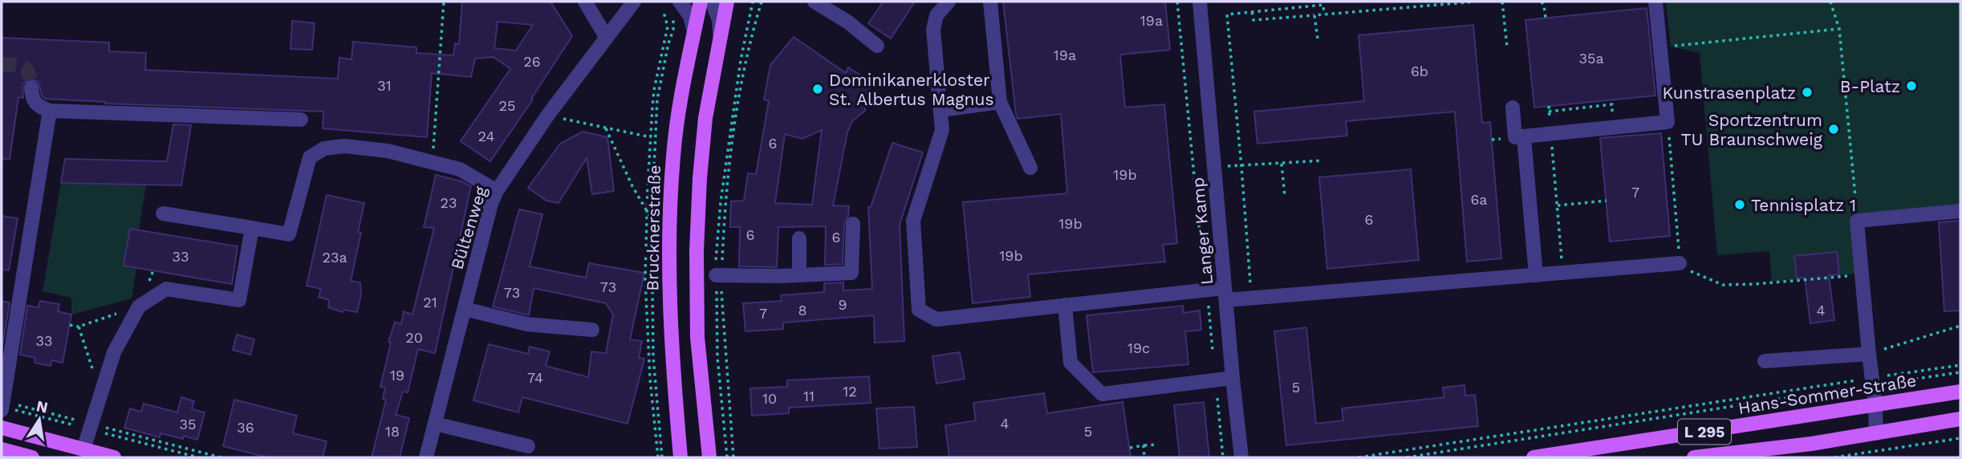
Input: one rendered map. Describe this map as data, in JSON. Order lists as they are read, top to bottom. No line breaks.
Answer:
{"streets":{"main road":["Brucknerstraße","Hans-Sommer-Straße","L 295"],"street":["Bültenweg","Langer Kamp"]},"places":["B-Platz","Dominikanerkloster St. Albertus Magnus","Kunstrasenplatz","Sportzentrum TU Braunschweig","Tennisplatz 1"],"house_numbers":["19a","19a","35a","26","6b","31","25","24","6","19b","7","6a","23","6","19b","6","6","19b","33","23a","73","73","21","9","8","4","7","20","33","19c","19","74","5","12","11","10","4","35","36","18","5"],"north":"top"}
